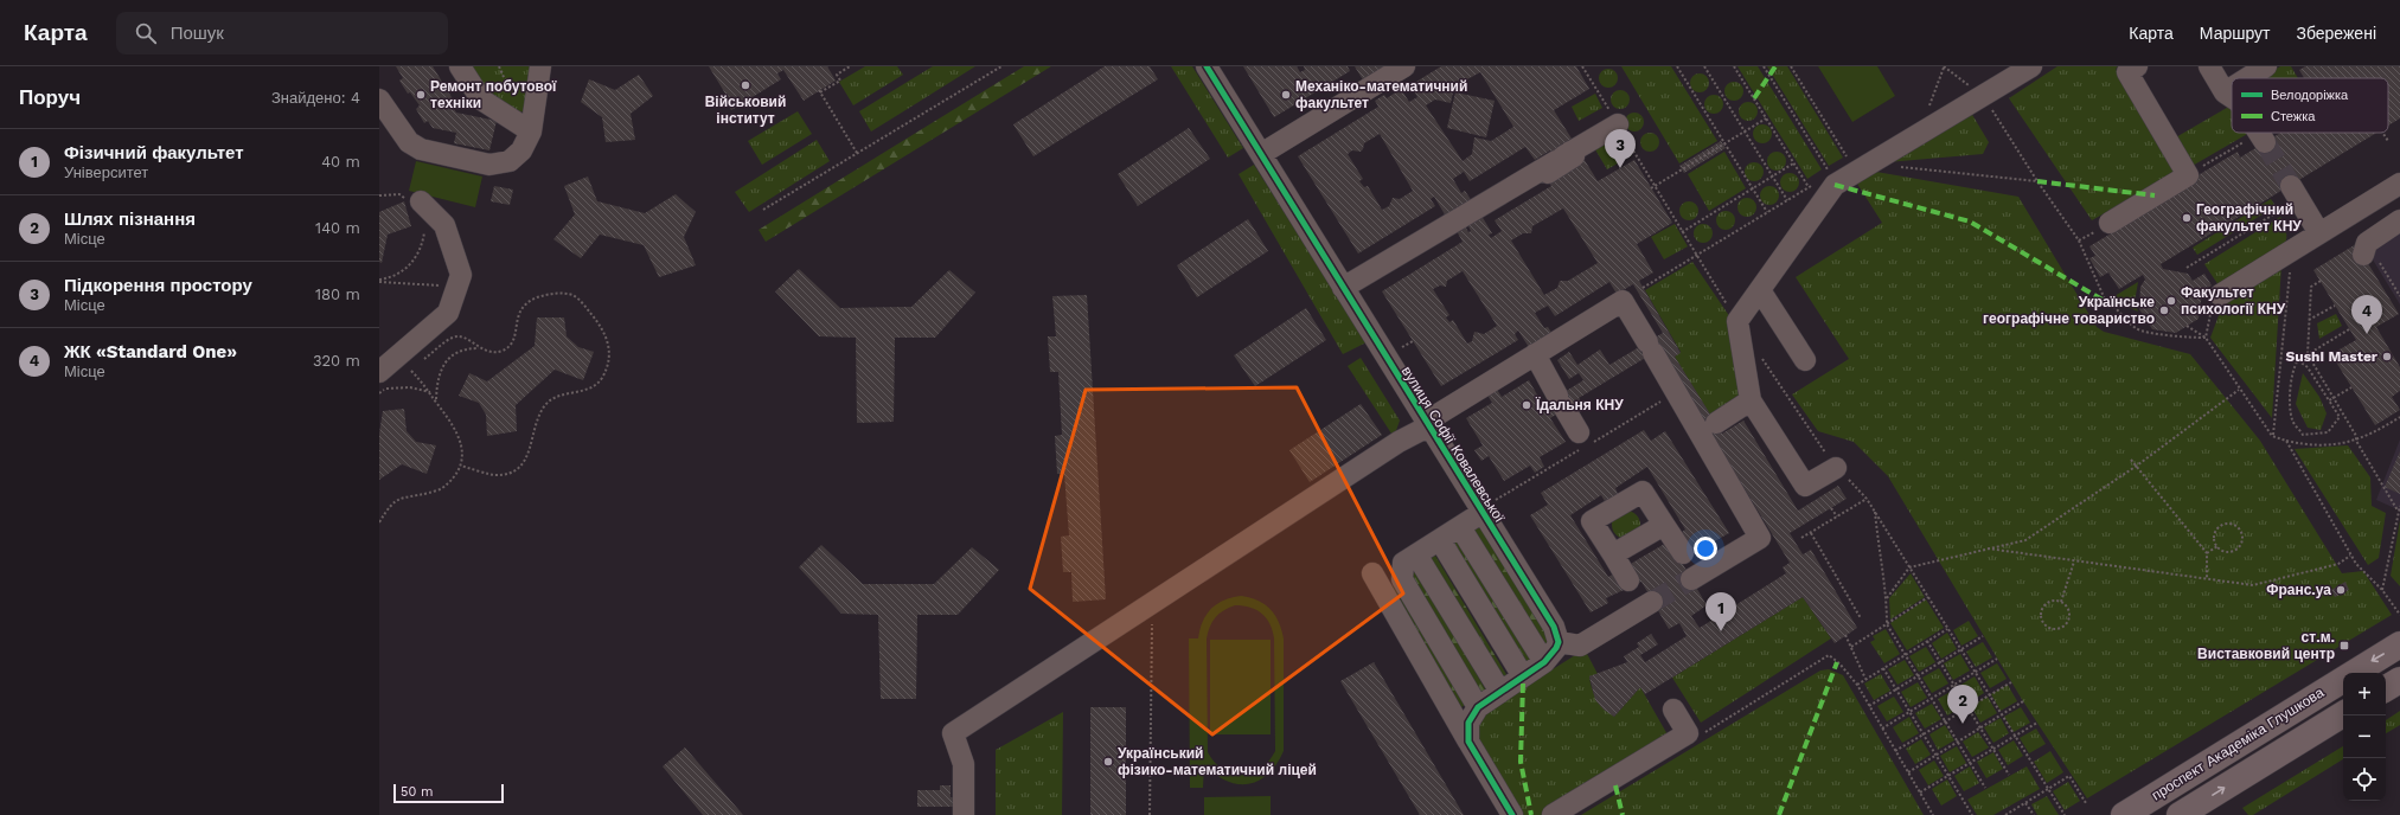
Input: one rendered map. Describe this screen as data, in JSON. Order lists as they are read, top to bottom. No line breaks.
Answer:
{"streets":{"highway":["проспект Академіка Глушкова"],"street":["вулиця Софії Ковалевської"]},"places":{"other":["Військовий інститут","Ремонт побутової техніки","Механіко-математичний факультет","Географічний факультет КНУ","Факультет психології КНУ","Українське географічне товариство","Sushi Master","Їдальня КНУ","Франс.уа","Український фізико-математичний ліцей"],"transit":["ст.м. Виставковий центр"]},"legend":["Велодоріжка","Стежка"],"scale_bar":"50 m","page":{"header":"Карта","search":"Пошук","nav":["Карта","Маршрут","Збережені"],"heading":["Поруч","Знайдено: 4"],"list":[{"mark":"1","name":"Фізичний факультет","note":"Університет","value":"40 m"},{"mark":"2","name":"Шлях пізнання","note":"Місце","value":"140 m"},{"mark":"3","name":"Підкорення простору","note":"Місце","value":"180 m"},{"mark":"4","name":"ЖК «Standard One»","note":"Місце","value":"320 m"}],"pins":["3","4","1","2"],"map_buttons":["+","−"],"scale":"50 m"}}
